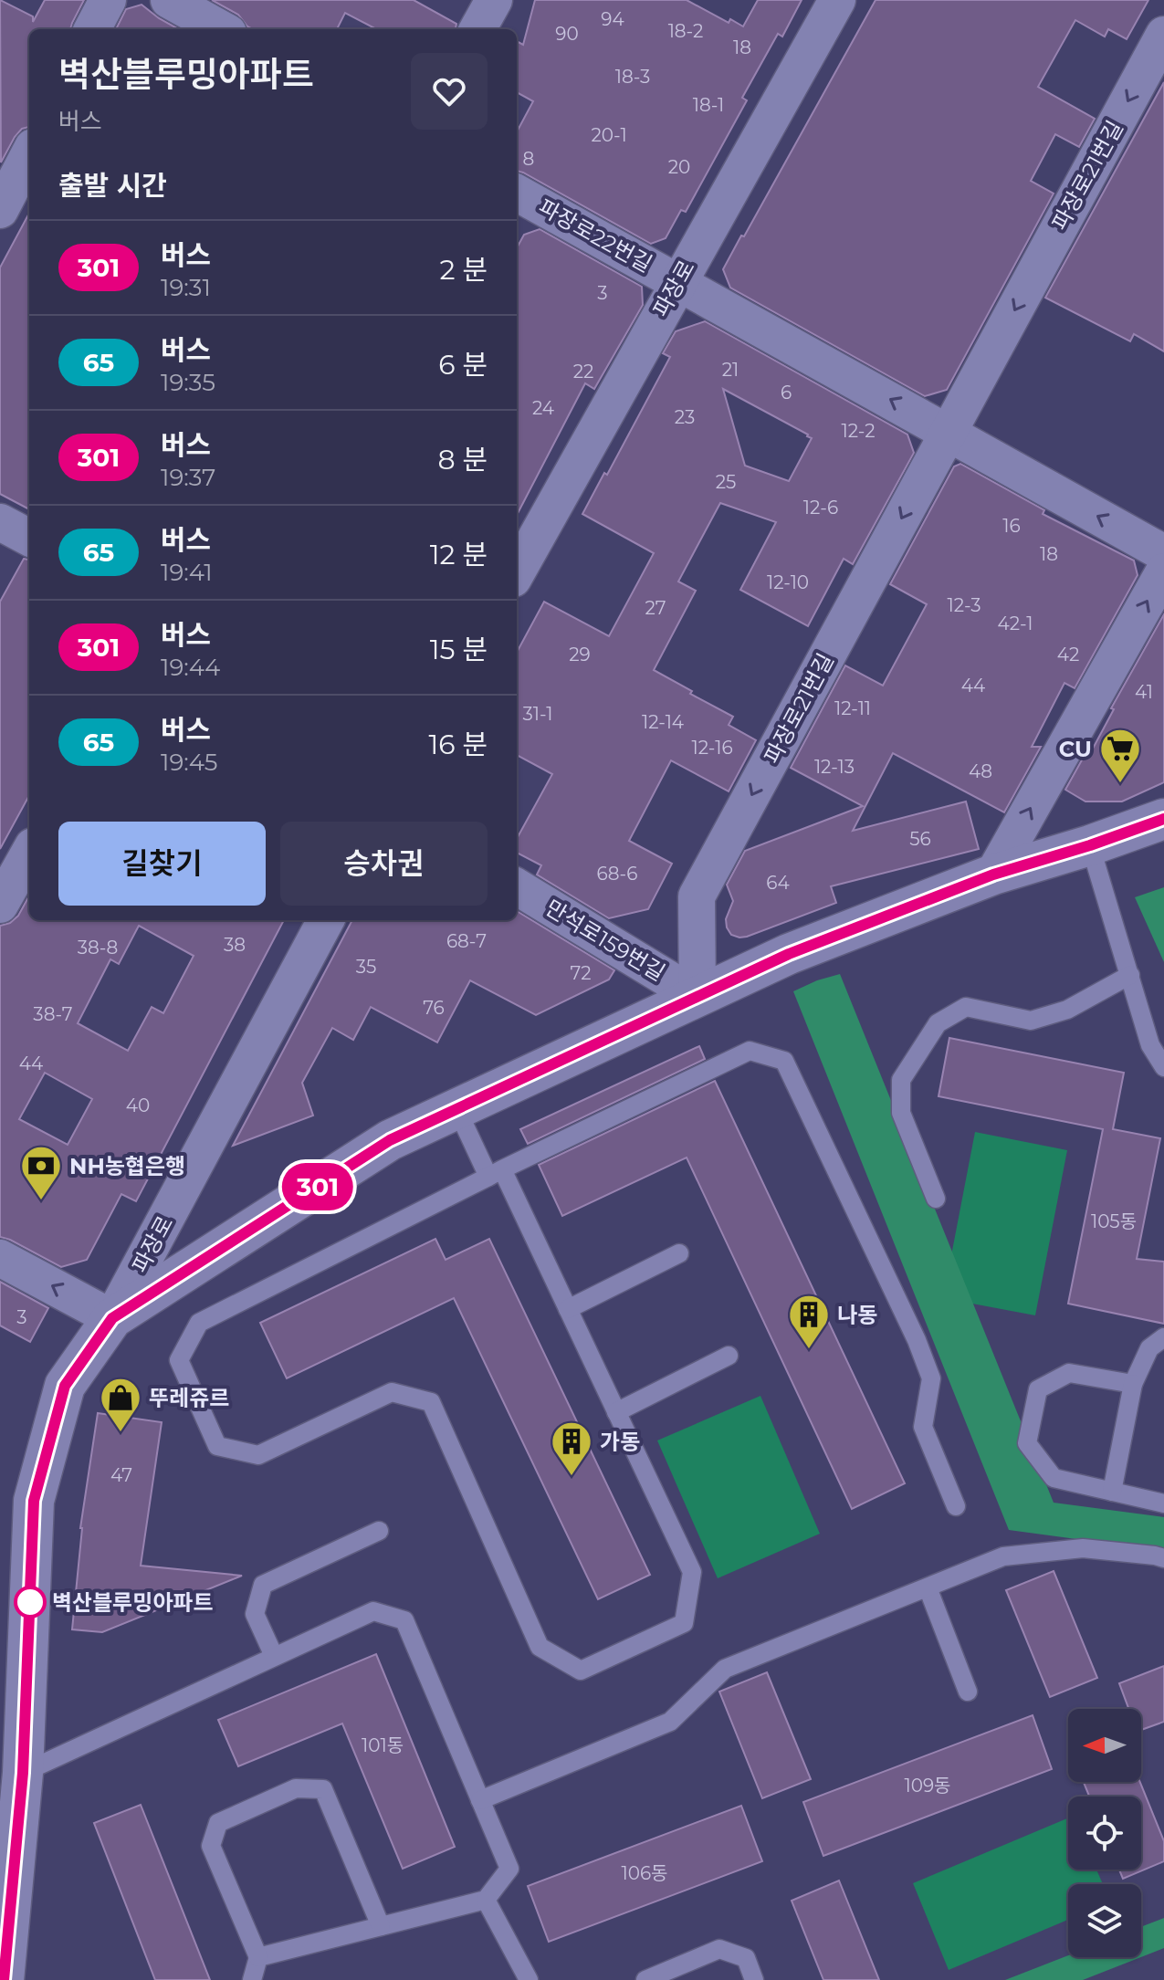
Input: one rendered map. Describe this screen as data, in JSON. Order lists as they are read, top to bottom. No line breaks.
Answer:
{"streets":{"street":["파장로21번길","파장로22번길","파장로","만석로159번길"]},"crossings":[["파장로21번길","만석로159번길"],["파장로22번길","파장로"],["파장로","만석로159번길"]],"places":{"supermarket":["CU"],"bank":["NH농협은행"],"building":["나동","가동"],"shop":["뚜레쥬르"],"other":["벽산블루밍아파트"]},"lines":["bus line 301"],"house_numbers":["94","18-2","90","18","18-3","18-1","20-1","8","20","3","21","22","6","24","23","12-2","25","12-6","16","18","12-10","12-3","27","42-1","29","42","44","41","12-11","31-1","12-14","12-16","12-13","48","56","68-6","64","68-7","38","38-8","35","72","76","38-7","44","40","105동","3","47","101동","109동","106동"],"north":"left","page":{"on_map":"301","heading":[["벽산블루밍아파트","버스"],"출발 시간"],"list":[{"mark":"301","name":"버스","note":"19:31","value":"2 분"},{"mark":"65","name":"버스","note":"19:35","value":"6 분"},{"mark":"301","name":"버스","note":"19:37","value":"8 분"},{"mark":"65","name":"버스","note":"19:41","value":"12 분"},{"mark":"301","name":"버스","note":"19:44","value":"15 분"},{"mark":"65","name":"버스","note":"19:45","value":"16 분"}],"buttons":["길찾기","승차권"]}}
